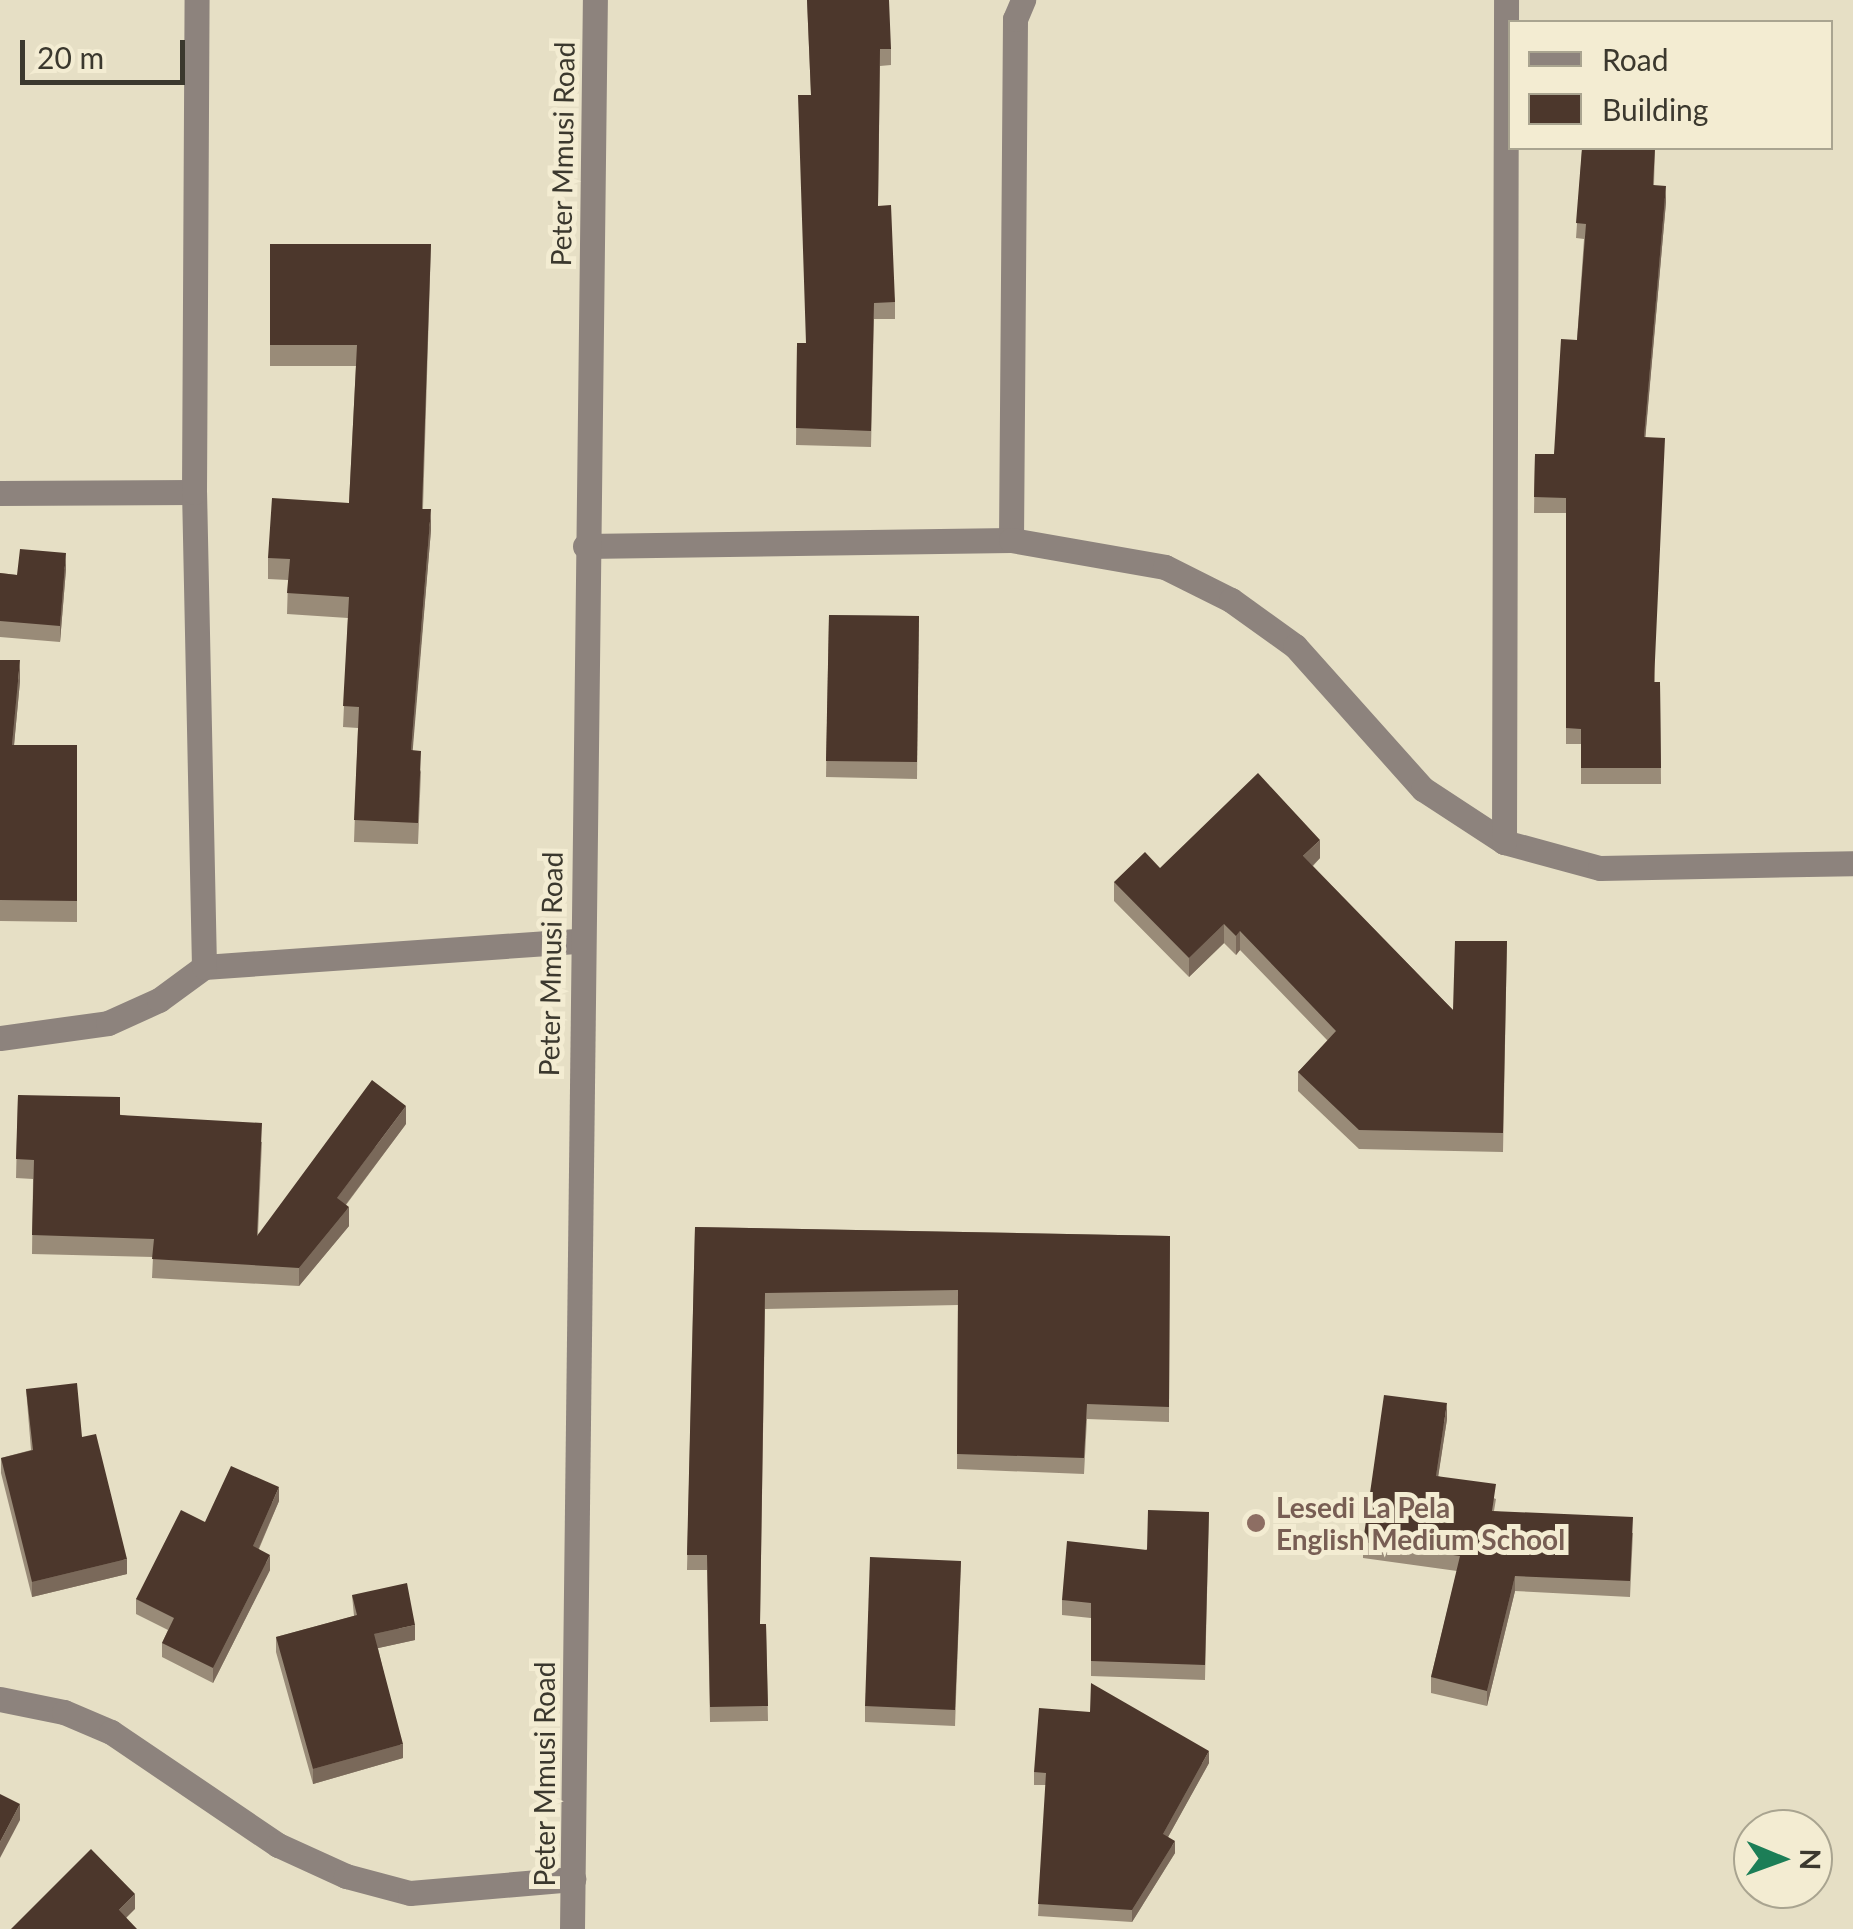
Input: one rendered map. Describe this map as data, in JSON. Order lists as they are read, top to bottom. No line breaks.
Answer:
{"streets":{"street":["Peter Mmusi Road"]},"places":["Lesedi La Pela English Medium School"],"legend":["Road","Building"],"scale_bar":"20 m","north":"right"}
